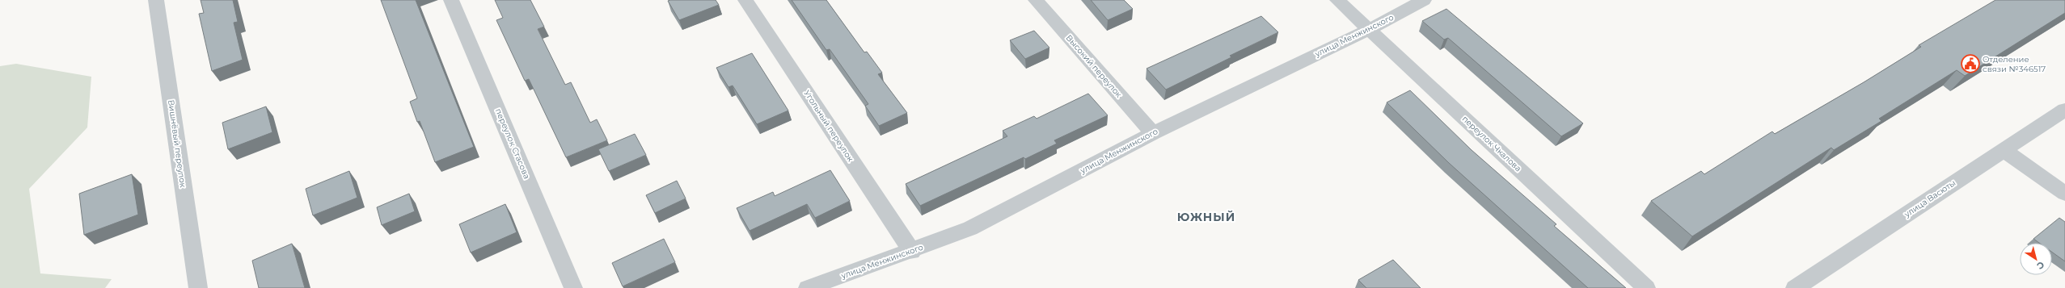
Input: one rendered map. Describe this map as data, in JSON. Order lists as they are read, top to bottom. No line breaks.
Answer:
{"streets":{"street":["улица Менжинского","Высокий переулок","Угольный переулок","Вишнёвый переулок","переулок Стасова","переулок Чкалова","улица Васюты"]},"crossings":[["улица Менжинского","Высокий переулок"],["улица Менжинского","Угольный переулок"],["улица Менжинского","переулок Чкалова"]],"districts":["ЮЖНЫЙ"],"places":{"public building":["Отделение связи №346517"]},"north":"bottom right"}
